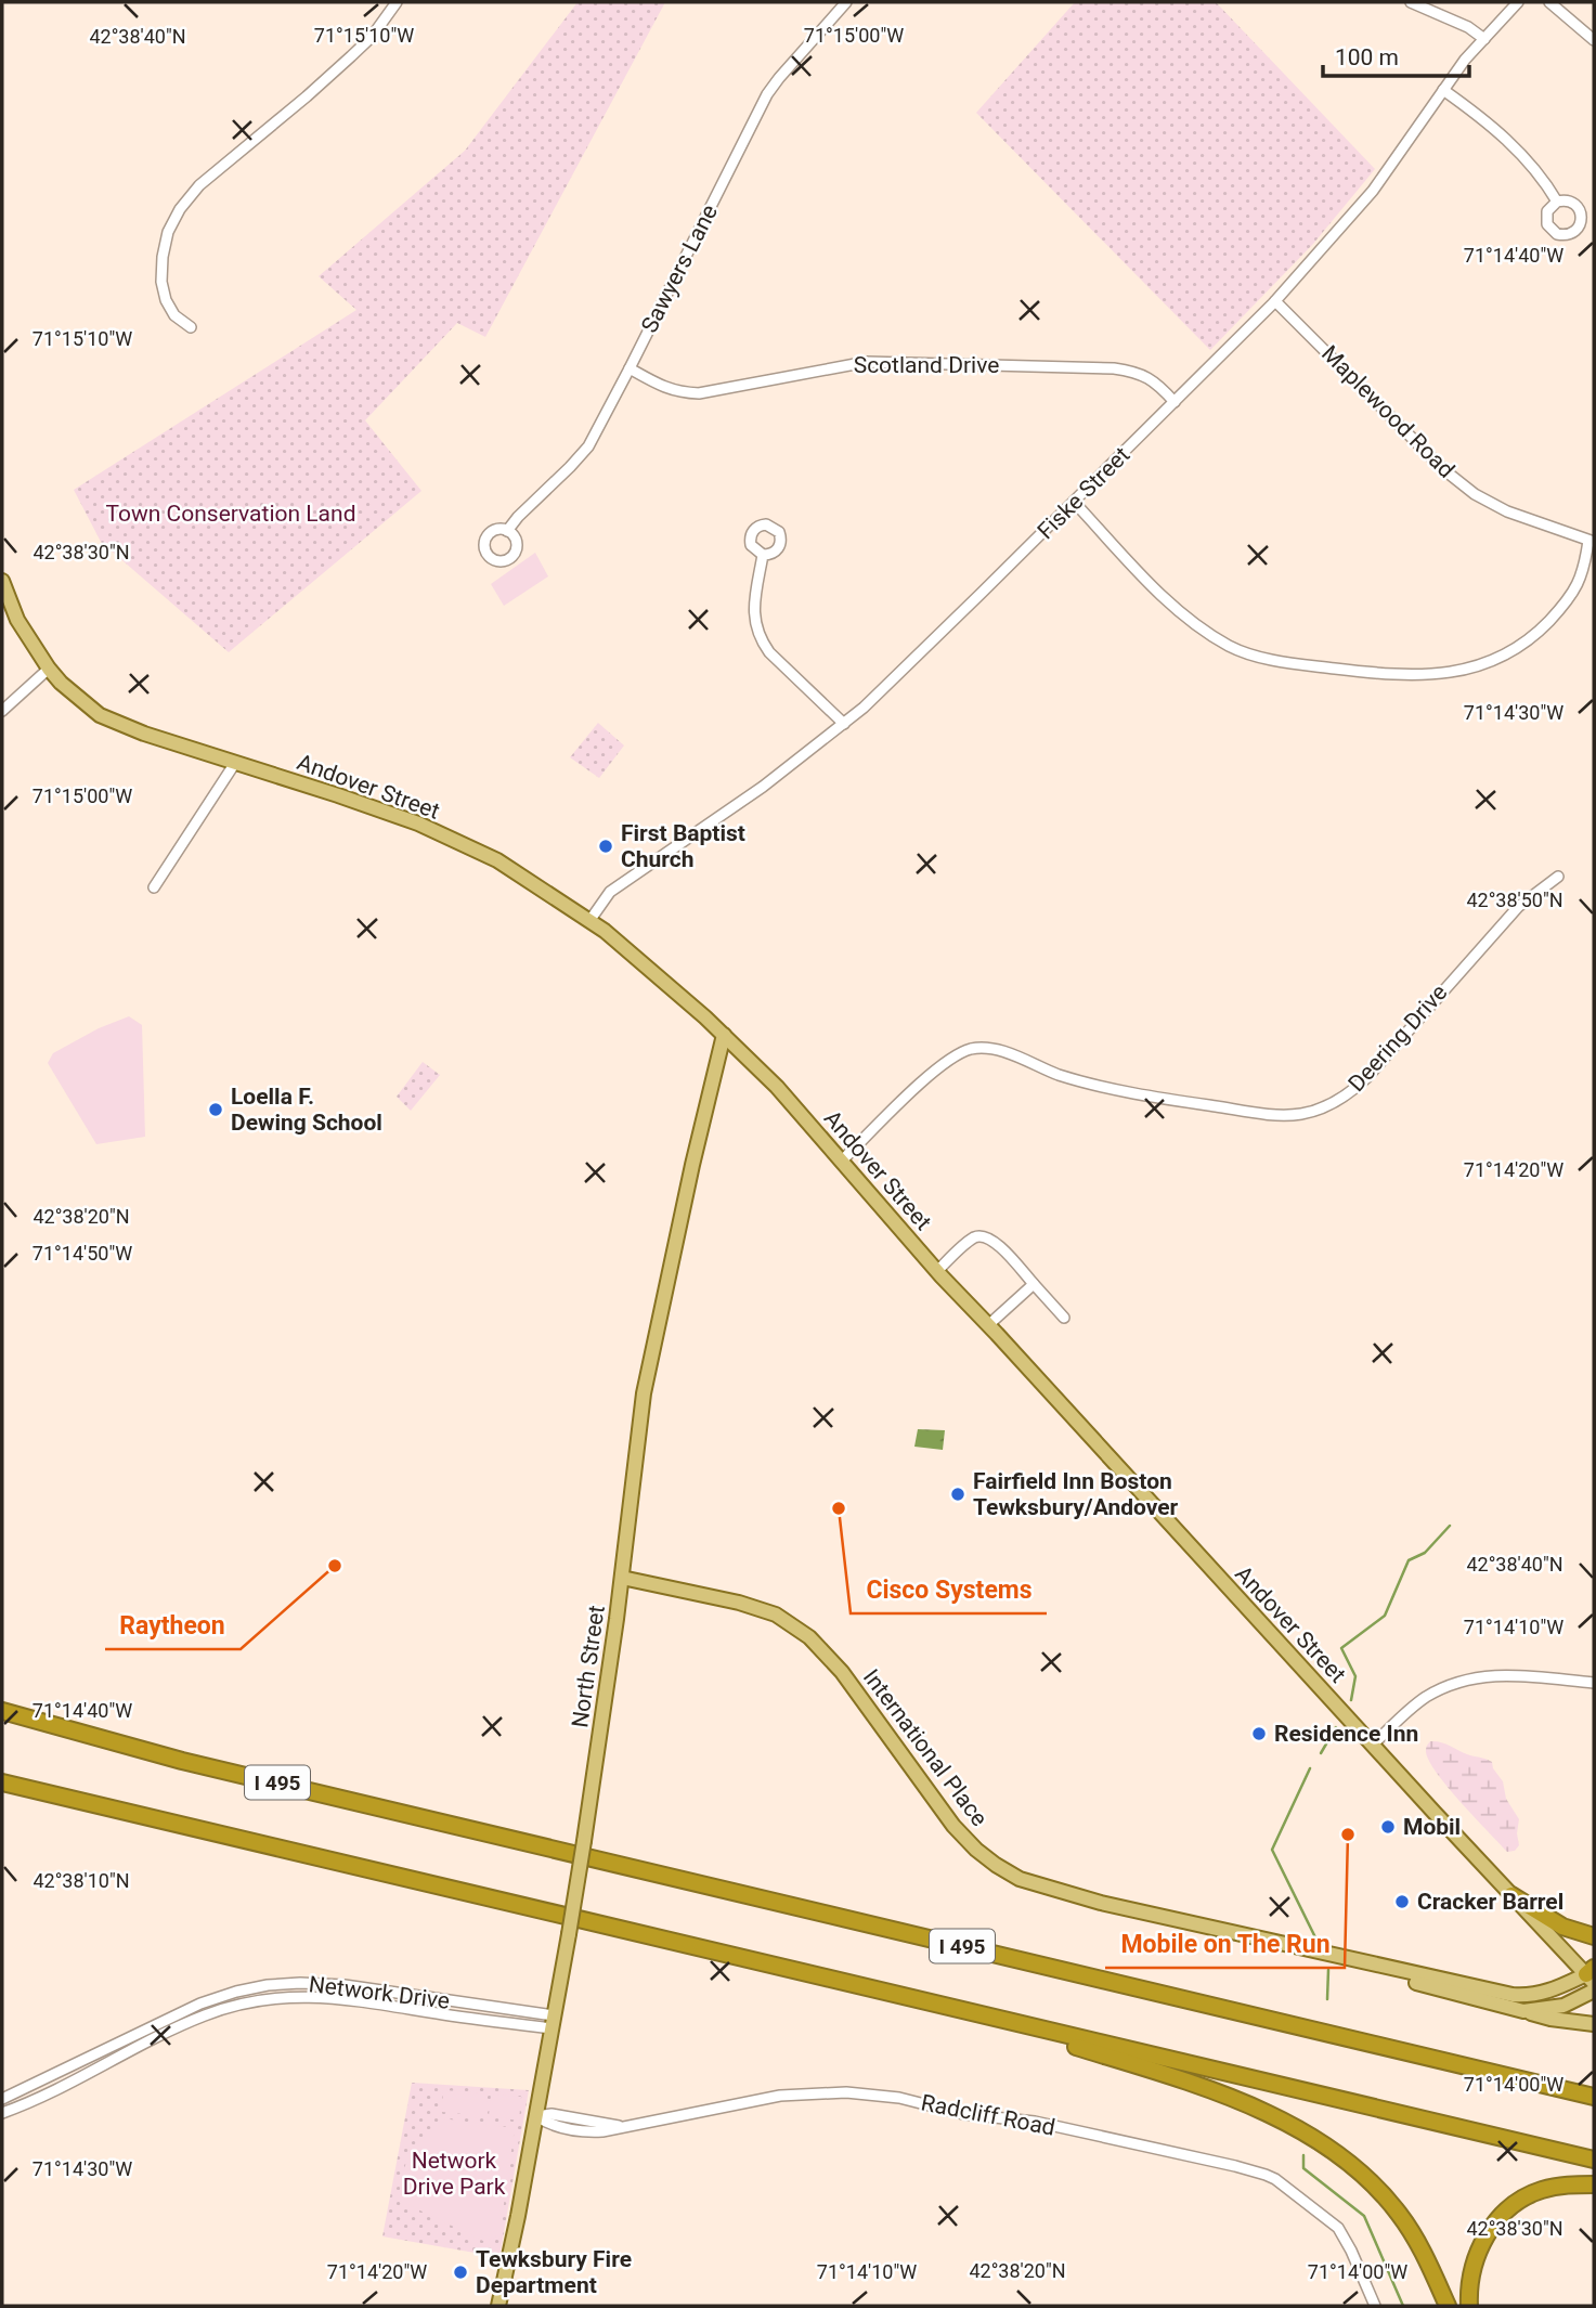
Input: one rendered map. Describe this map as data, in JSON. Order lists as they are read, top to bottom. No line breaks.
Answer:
{"streets":{"highway":["I 495"],"main road":["Andover Street","North Street","International Place"],"street":["Sawyers Lane","Scotland Drive","Maplewood Road","Fiske Street","Deering Drive","Network Drive","Radcliff Road"]},"crossings":[["Sawyers Lane","Scotland Drive"],["Scotland Drive","Fiske Street"],["Maplewood Road","Fiske Street"],["Fiske Street","Andover Street"],["Andover Street","Deering Drive"],["Andover Street","North Street"],["Andover Street","International Place"],["North Street","International Place"],["North Street","Network Drive"],["North Street","Radcliff Road"]],"parks":["Town Conservation Land","Network Drive Park"],"places":["First Baptist Church","Loella F. Dewing School","Fairfield Inn Boston Tewksbury/Andover","Cisco Systems","Raytheon","Residence Inn","Mobil","Mobile on The Run","Cracker Barrel","Tewksbury Fire Department"],"scale_bar":"100 m","coordinates":["71°15'10\"W","71°15'00\"W","42°38'40\"N","71°14'40\"W","42°38'30\"N","71°14'30\"W","42°38'50\"N","71°14'20\"W","42°38'20\"N","71°14'50\"W","71°14'10\"W","42°38'10\"N","71°14'00\"W"]}
